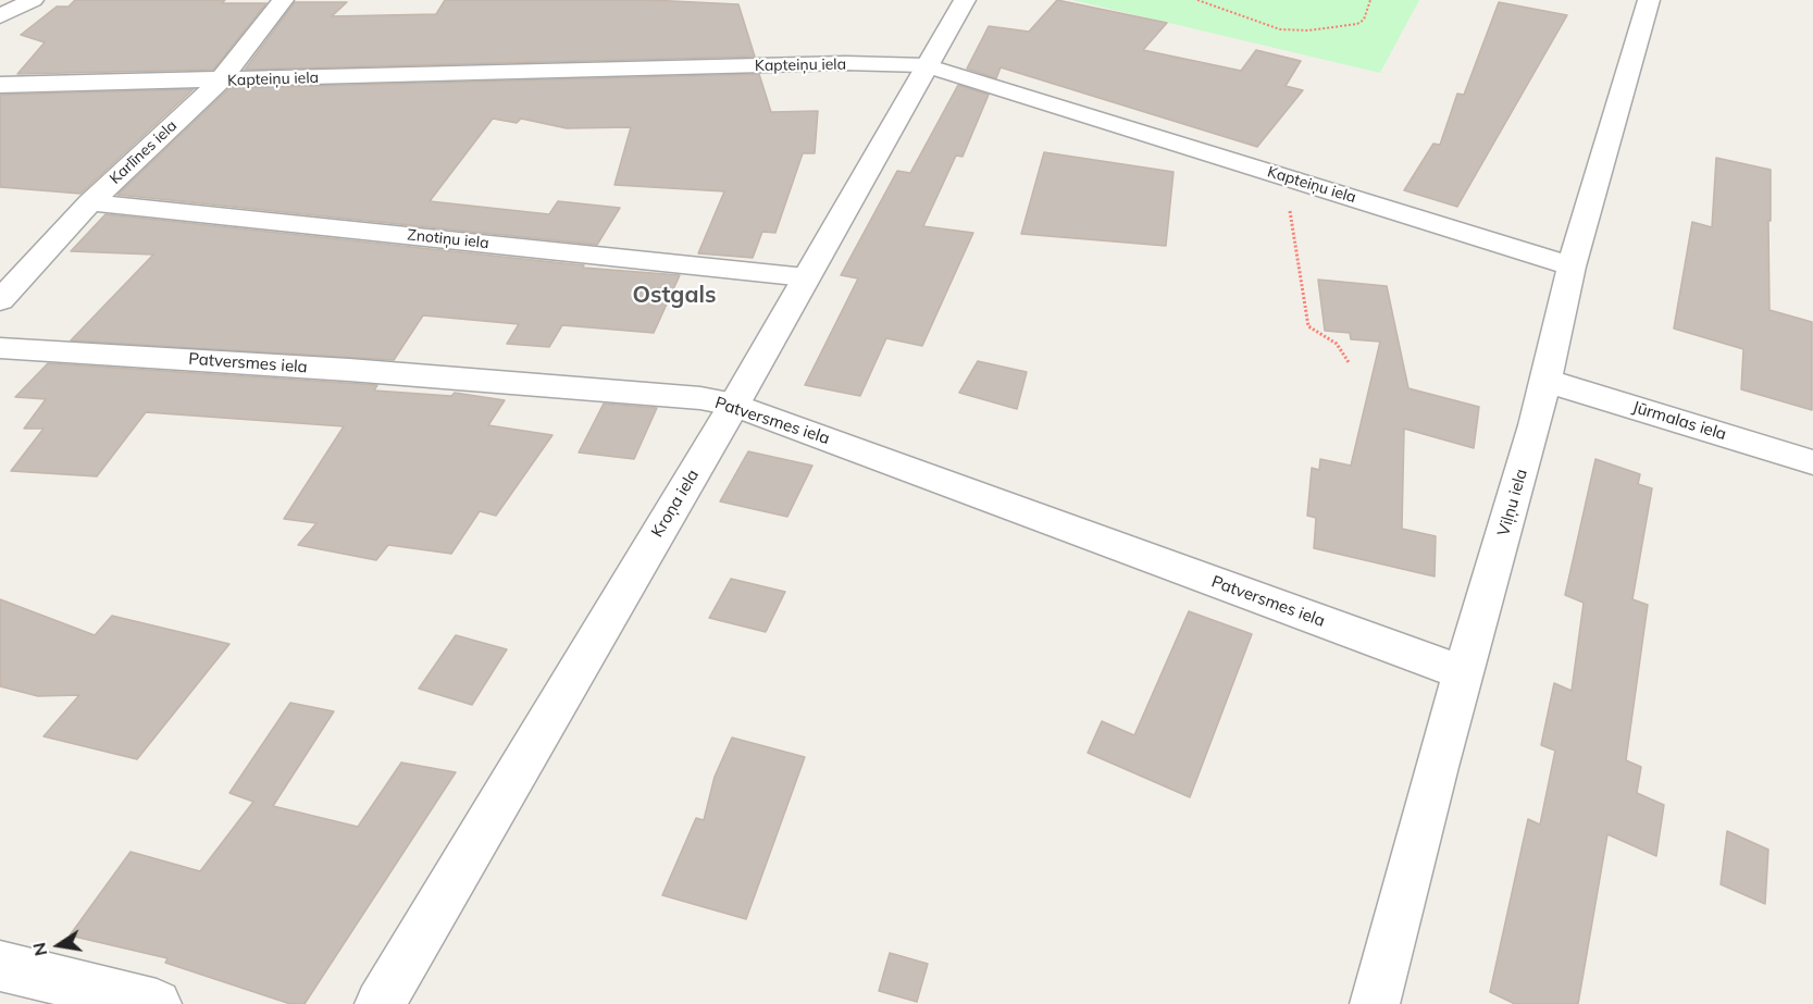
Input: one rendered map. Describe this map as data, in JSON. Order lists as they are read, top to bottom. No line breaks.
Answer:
{"streets":{"street":["Kapteiņu iela","Karlīnes iela","Znotiņu iela","Patversmes iela","Jūrmalas iela","Viļņu iela","Kroņa iela"]},"crossings":[["Kapteiņu iela","Karlīnes iela"],["Kapteiņu iela","Viļņu iela"],["Kapteiņu iela","Kroņa iela"],["Karlīnes iela","Znotiņu iela"],["Znotiņu iela","Kroņa iela"],["Patversmes iela","Viļņu iela"],["Patversmes iela","Kroņa iela"],["Jūrmalas iela","Viļņu iela"]],"districts":["Ostgals"],"north":"left"}
